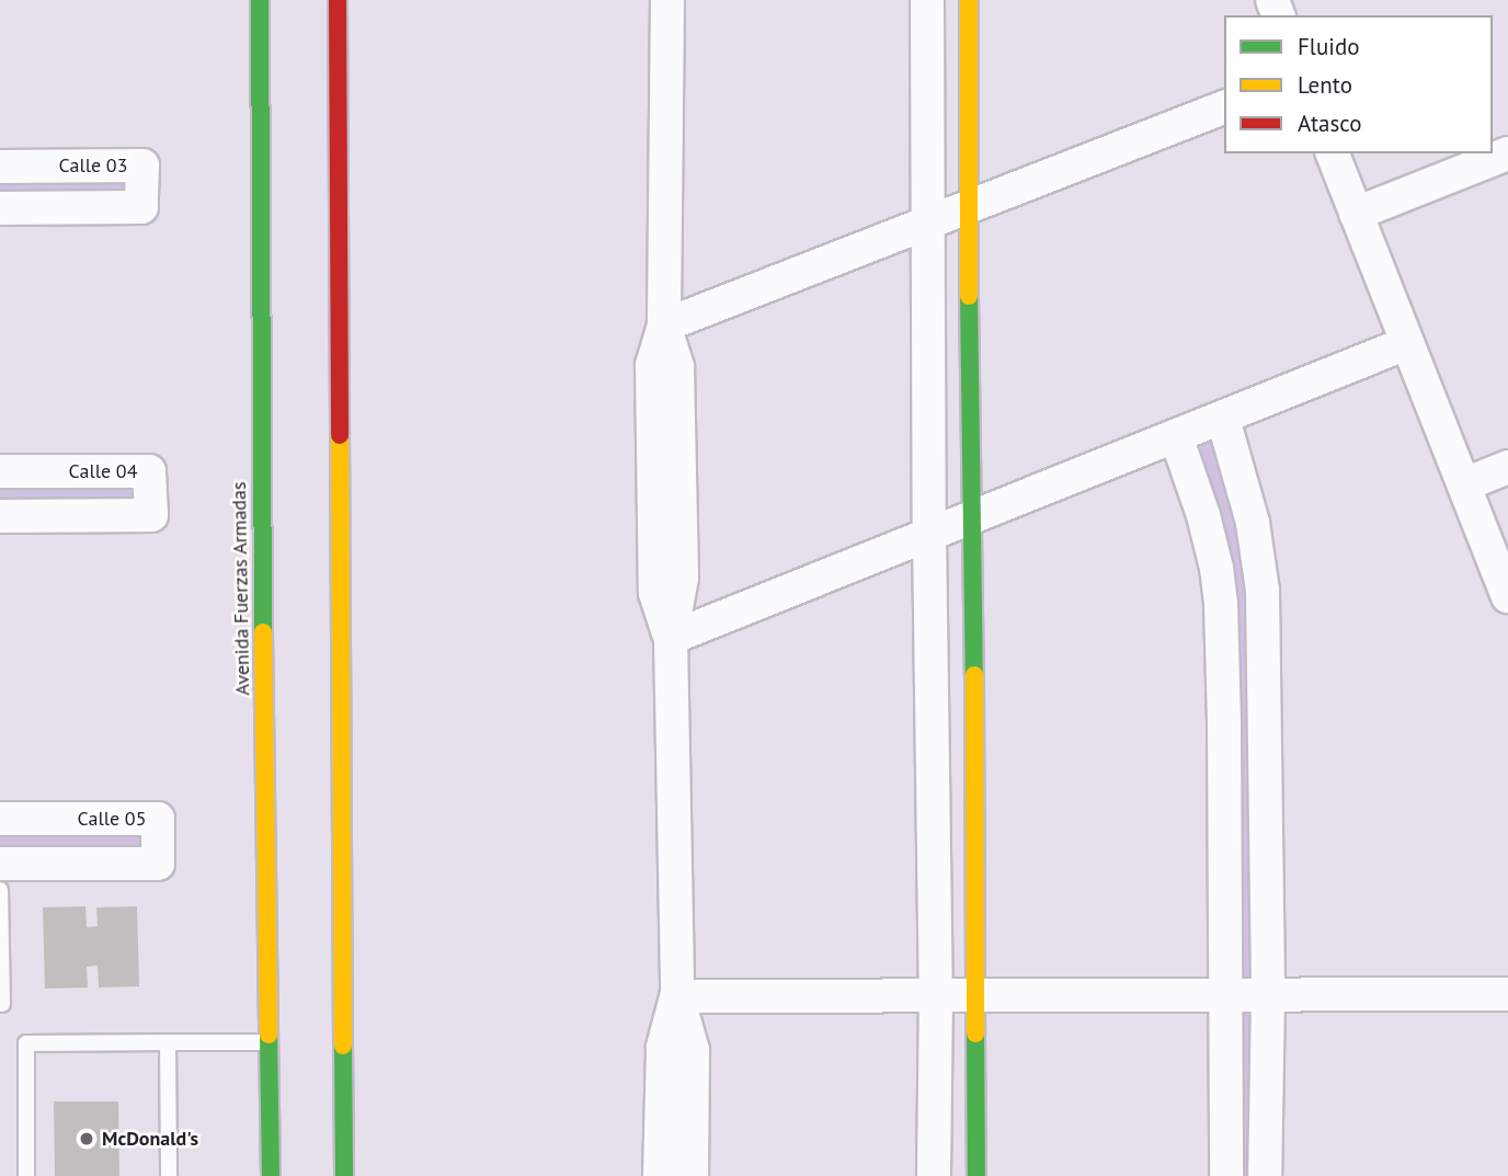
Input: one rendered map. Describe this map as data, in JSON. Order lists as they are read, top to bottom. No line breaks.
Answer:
{"streets":{"street":["Calle 03","Calle 04","Avenida Fuerzas Armadas","Calle 05"]},"places":["McDonald's"],"legend":["Fluido","Lento","Atasco"]}
